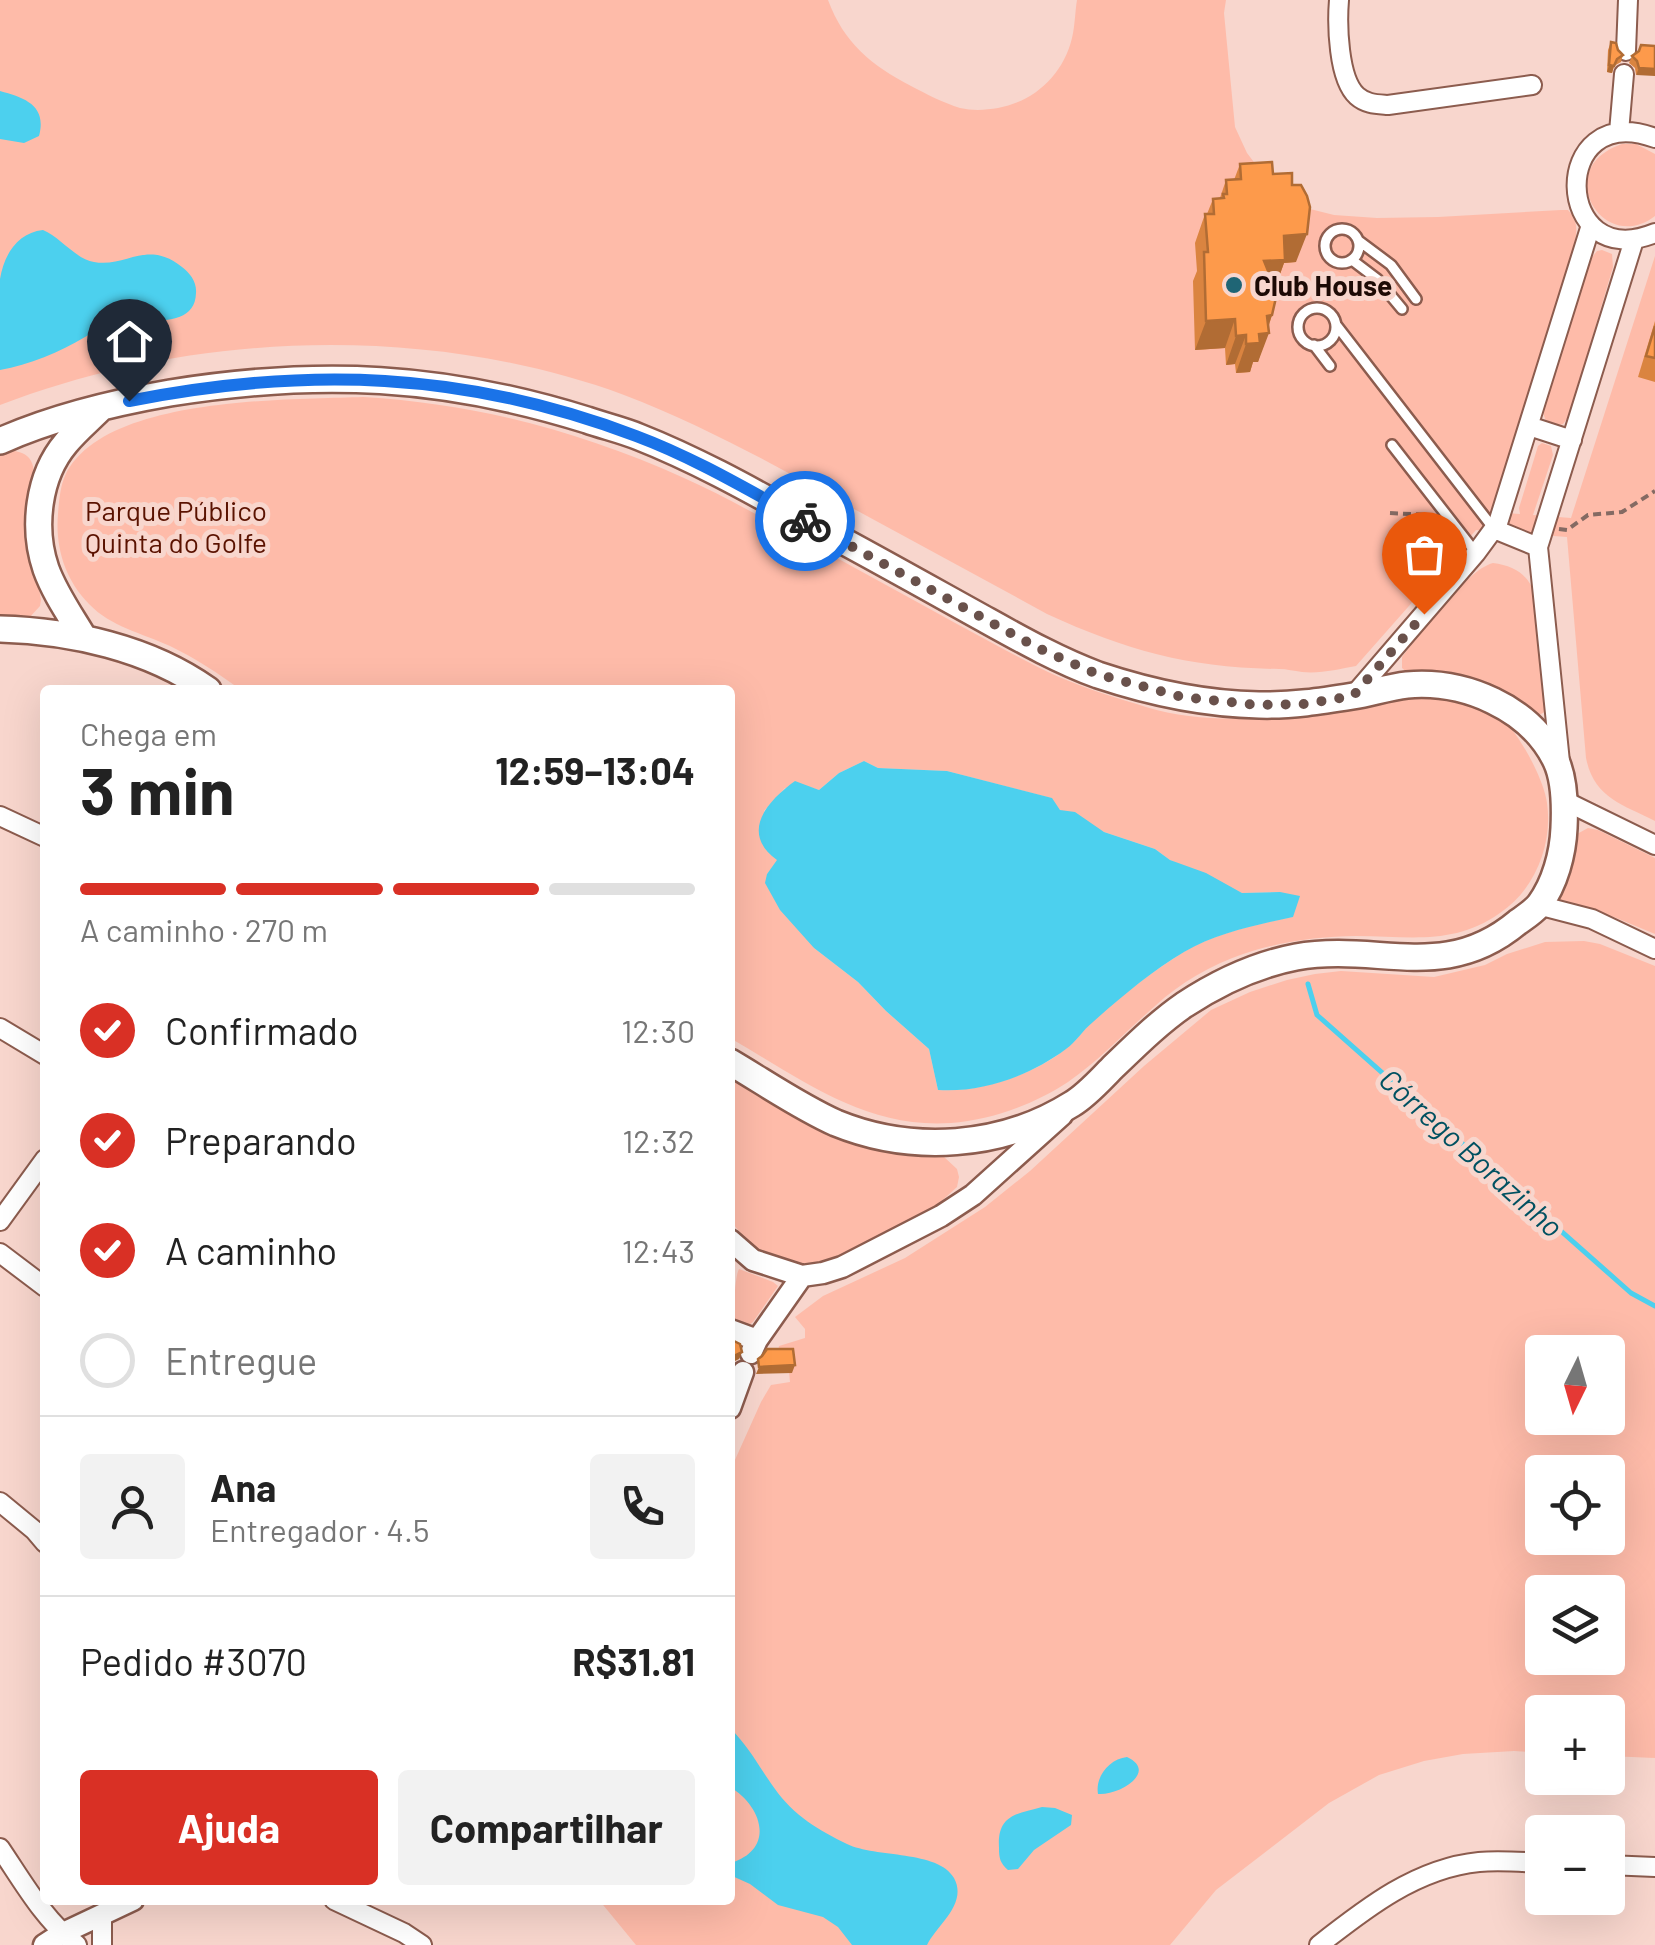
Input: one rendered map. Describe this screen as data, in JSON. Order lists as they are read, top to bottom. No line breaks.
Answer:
{"water":["Córrego Borazinho"],"parks":["Parque Público Quinta do Golfe"],"places":["Club House"],"north":"bottom","page":{"heading":["3 min","Chega em","12:59–13:04"],"panel":["Ana","Entregador · 4.5","Pedido #3070","R$31.81"],"bar":"A caminho · 270 m","list":[["Confirmado","12:30"],["Preparando","12:32"],["A caminho","12:43"],"Entregue"],"map_buttons":["+","−"],"buttons":["Ajuda","Compartilhar"]}}
